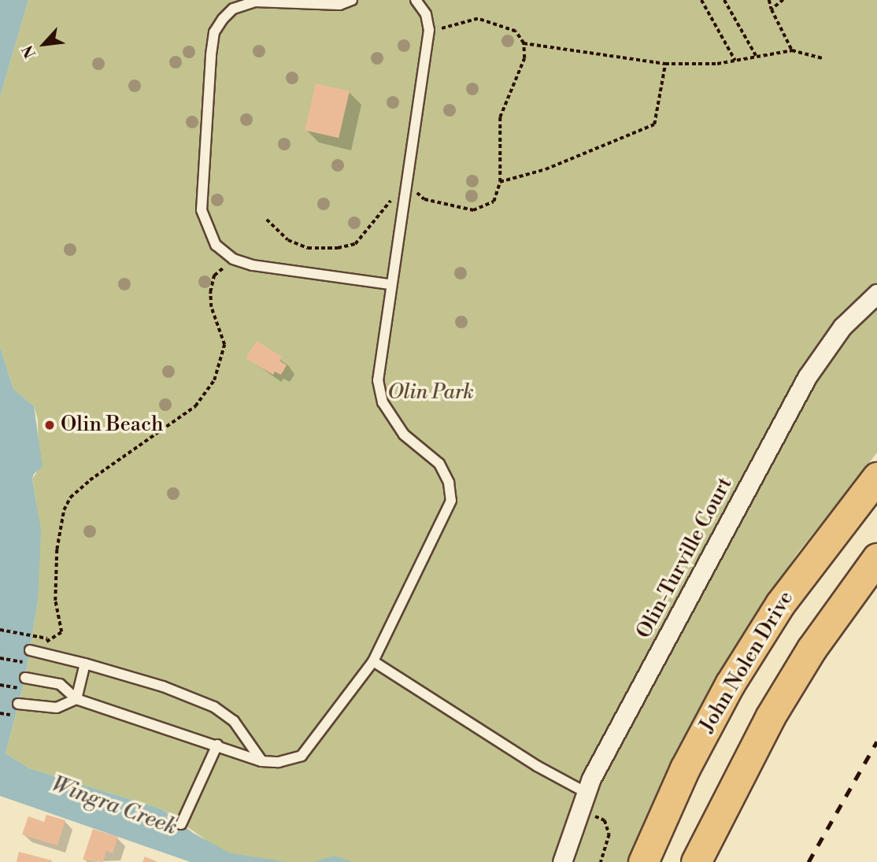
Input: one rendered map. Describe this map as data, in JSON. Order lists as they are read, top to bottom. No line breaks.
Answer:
{"streets":{"main road":["John Nolen Drive"],"street":["Olin-Turville Court"]},"water":["Wingra Creek"],"parks":["Olin Park"],"places":["Olin Beach"],"north":"bottom left"}
